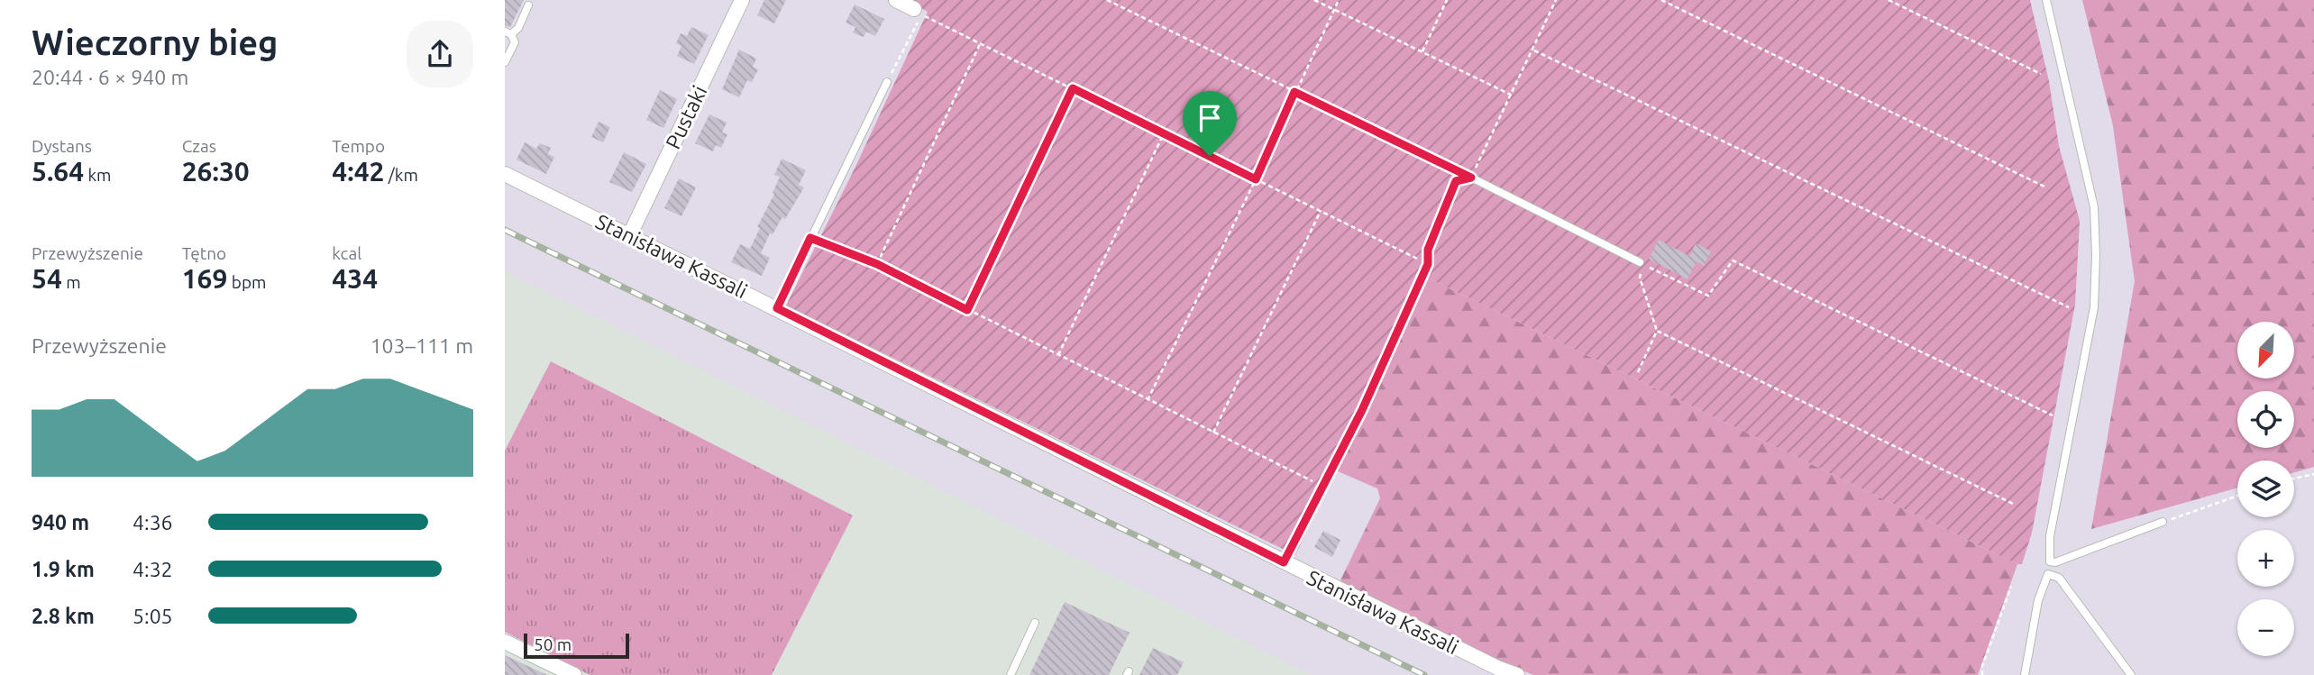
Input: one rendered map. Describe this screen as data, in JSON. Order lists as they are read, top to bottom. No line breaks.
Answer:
{"streets":{"street":["Pustaki","Stanisława Kassali"]},"crossings":[["Pustaki","Stanisława Kassali"]],"scale_bar":"50 m","north":"bottom left","page":{"heading":["Wieczorny bieg","20:44 · 6 × 940 m"],"stats":[["Dystans","5.64 km"],["Czas","26:30"],["Tempo","4:42 /km"],["Przewyższenie","54 m"],["Tętno","169 bpm"],["kcal","434"]],"chart":["Przewyższenie","103–111 m"],"map_buttons":["+","−"],"list":[{"name":"940 m","note":"4:36"},{"name":"1.9 km","note":"4:32"},{"name":"2.8 km","note":"5:05"}],"scale":"50 m"}}
